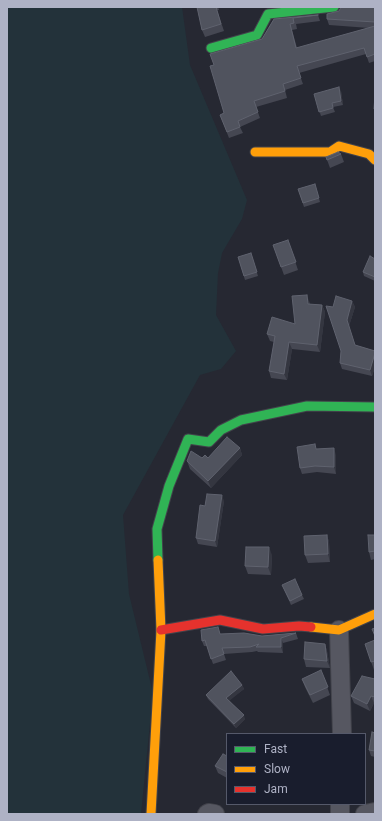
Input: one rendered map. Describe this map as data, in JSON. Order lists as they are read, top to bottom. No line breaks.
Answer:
{"legend":["Fast","Slow","Jam"]}
